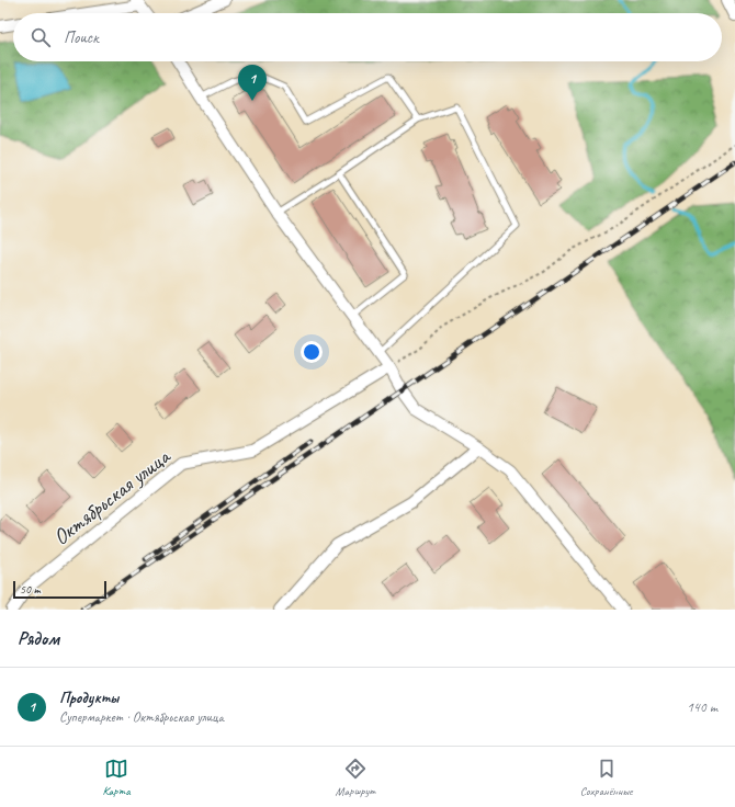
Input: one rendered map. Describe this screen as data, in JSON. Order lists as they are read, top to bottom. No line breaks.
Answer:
{"streets":{"street":["Октябрьская улица"]},"scale_bar":"50 m","page":{"search":"Поиск","pins":"1","scale":"50 m","heading":"Рядом","list":[{"mark":"1","name":"Продукты","note":"Супермаркет · Октябрьская улица","value":"140 m"}],"nav":["Карта","Маршрут","Сохранённые"]}}
